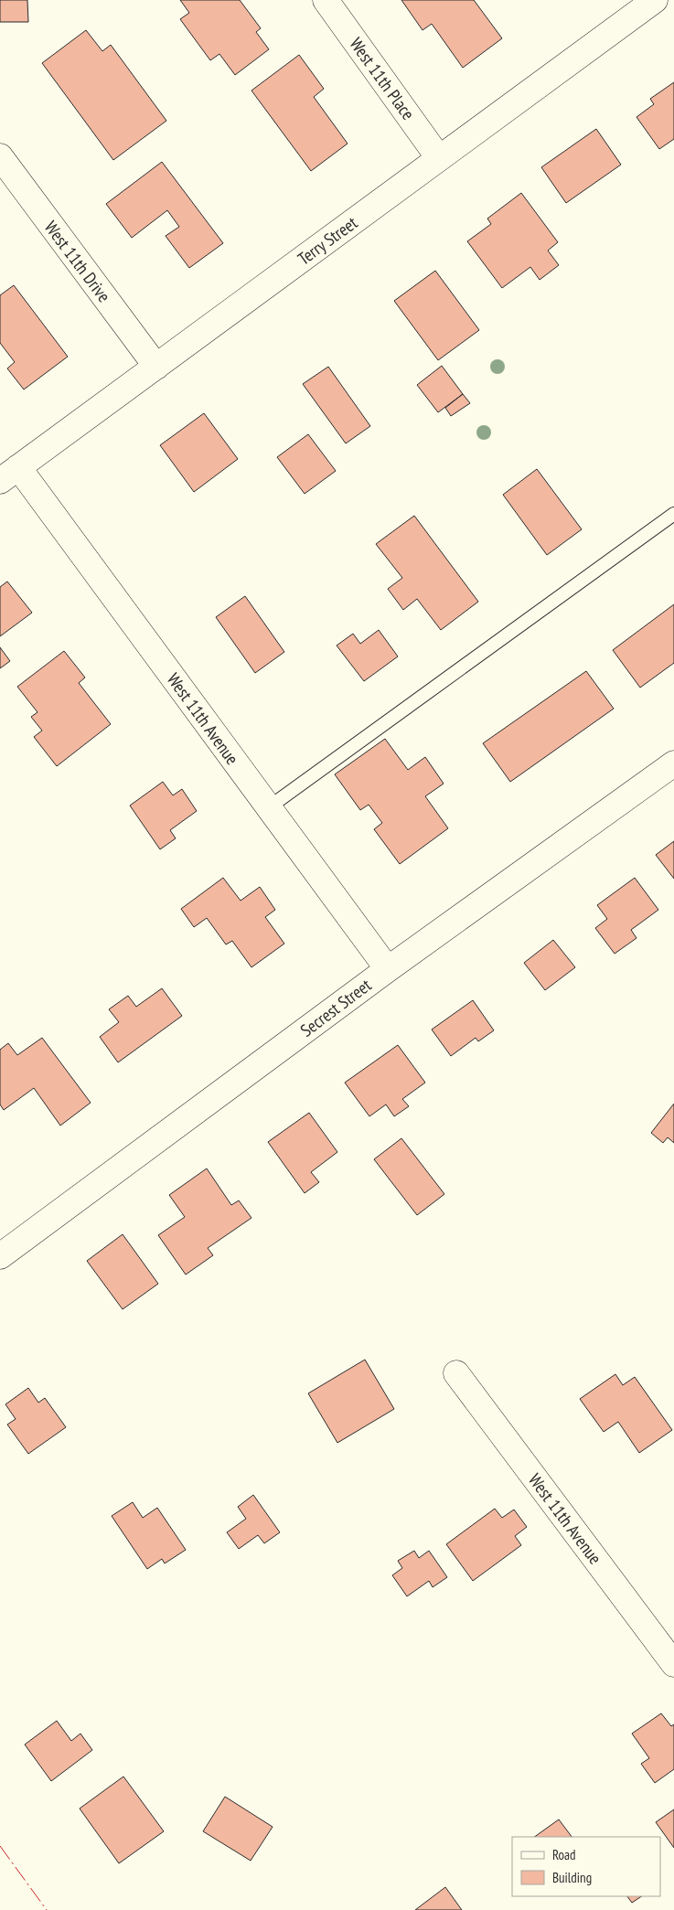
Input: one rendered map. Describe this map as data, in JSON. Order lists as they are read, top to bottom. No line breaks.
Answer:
{"streets":{"street":["West 11th Place","Terry Street","West 11th Drive","West 11th Avenue","Secrest Street"]},"crossings":[["West 11th Place","Terry Street"],["Terry Street","West 11th Drive"],["Terry Street","West 11th Avenue"],["West 11th Avenue","Secrest Street"]],"legend":["Road","Building"]}
